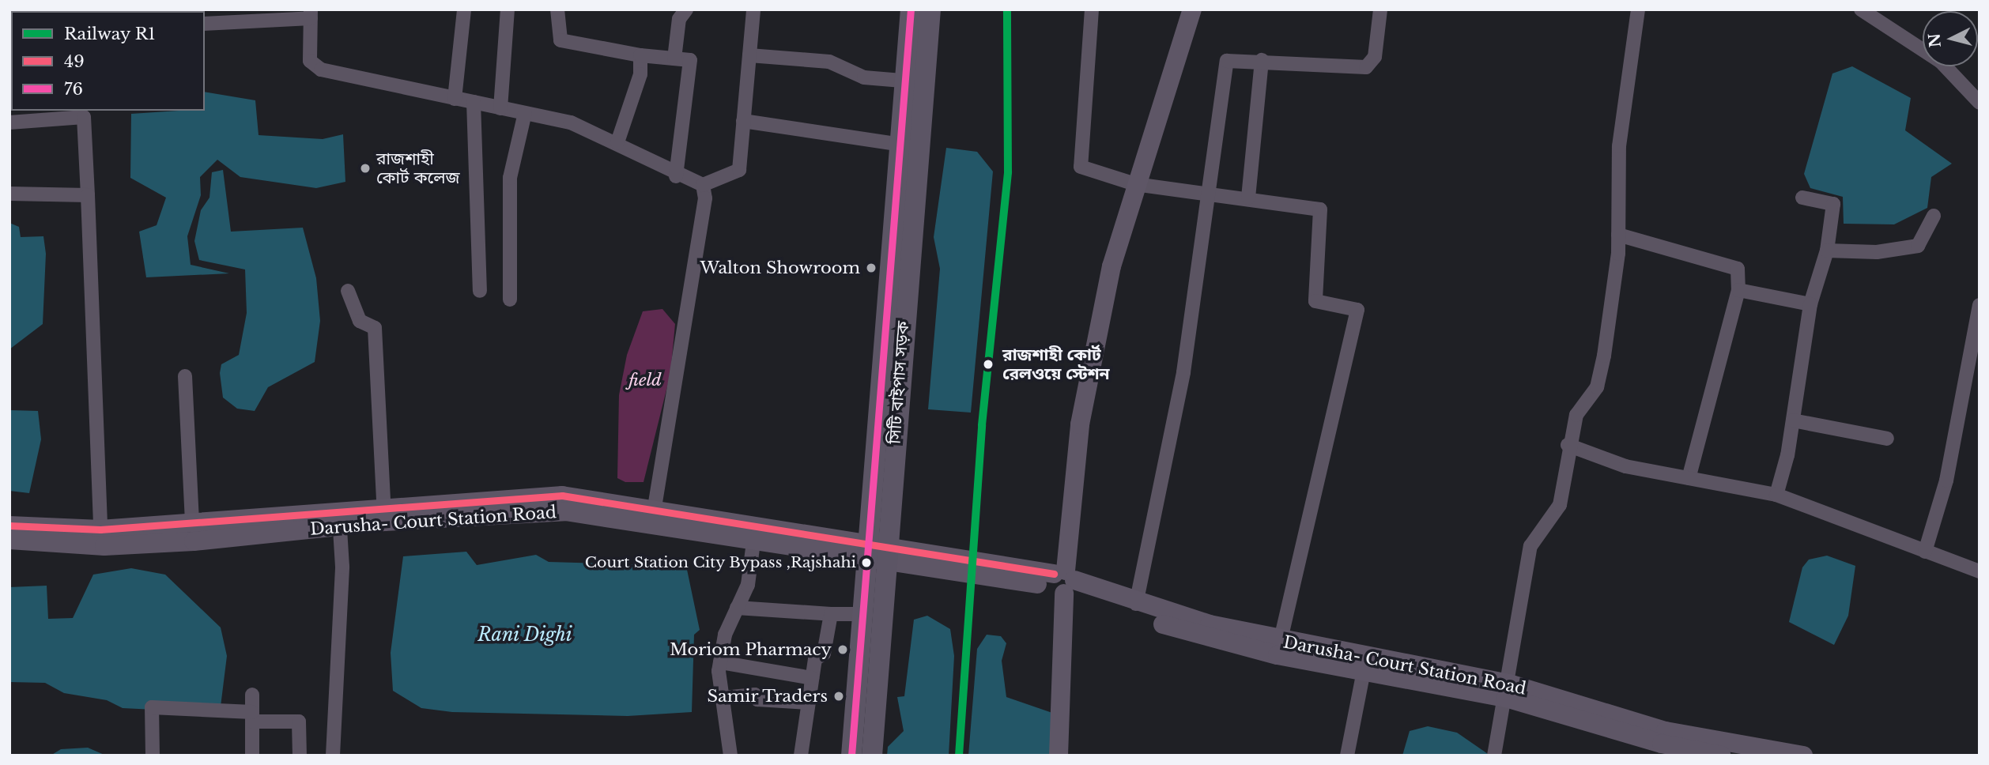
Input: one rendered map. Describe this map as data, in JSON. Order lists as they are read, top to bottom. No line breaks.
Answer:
{"streets":{"street":["Darusha- Court Station Road"]},"water":["Rani Dighi"],"parks":["field"],"places":["রাজশাহী কোর্ট কলেজ","Walton Showroom","রাজশাহী কোর্ট রেলওয়ে স্টেশন","Court Station City Bypass ,Rajshahi","Moriom Pharmacy","Samir Traders"],"lines":["rail line R1","transit line 76","transit line 49"],"legend":["Railway R1","49","76"],"north":"left"}
